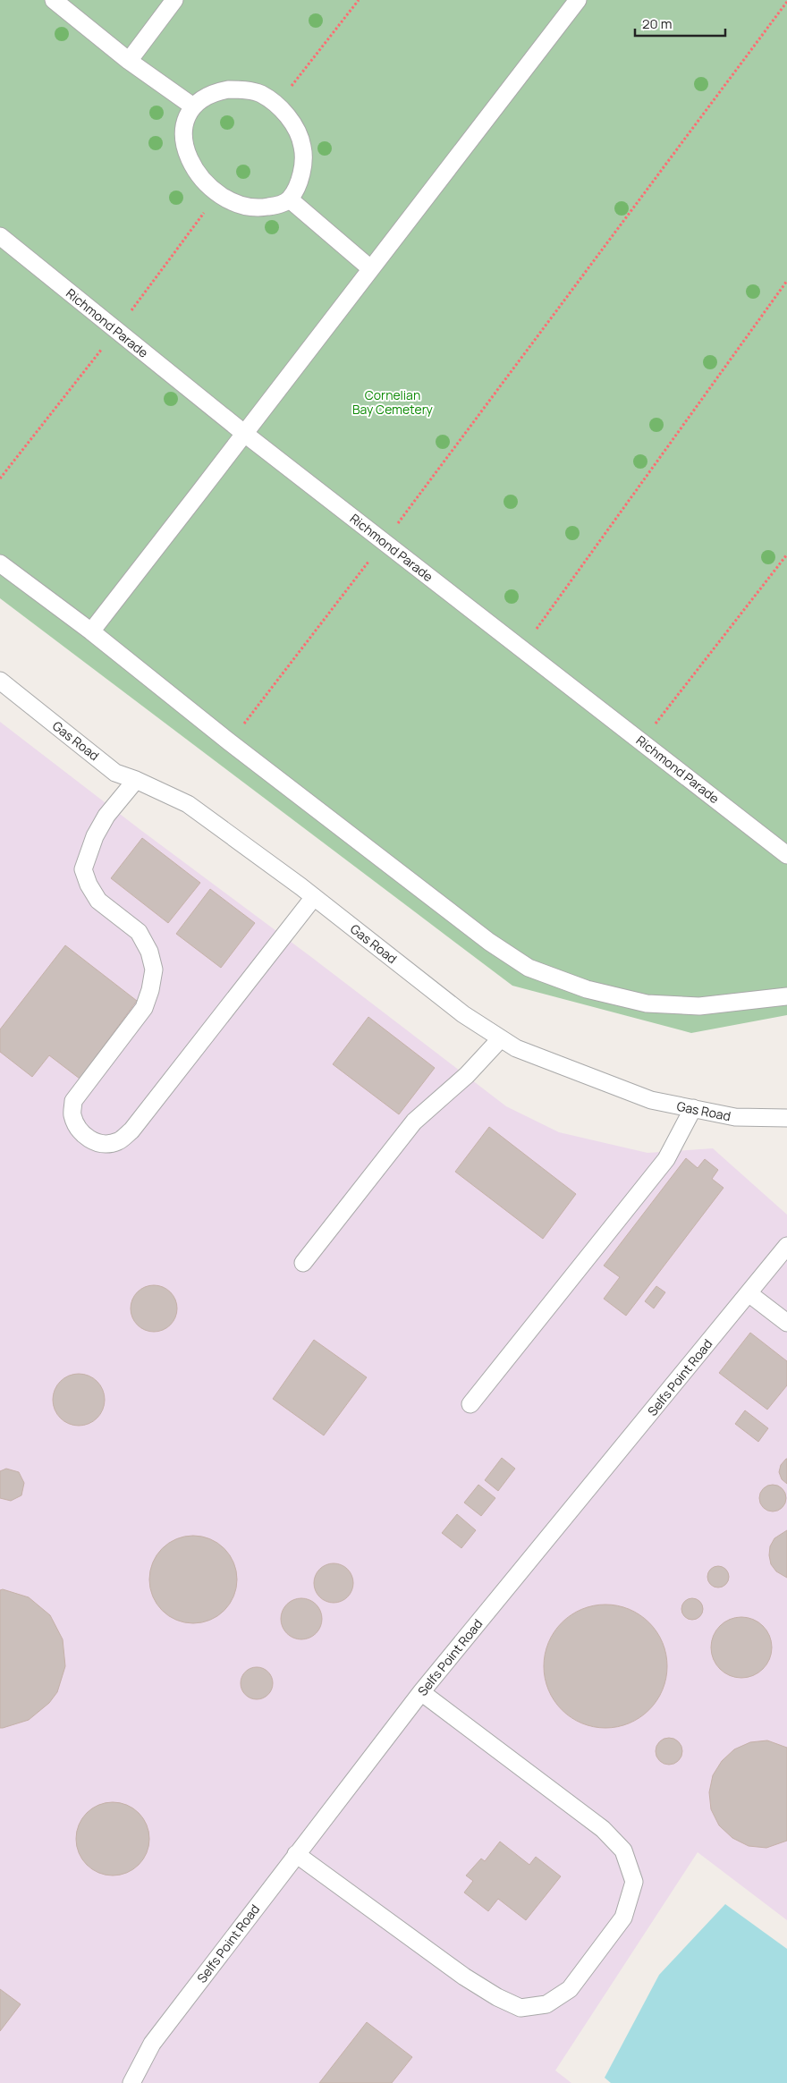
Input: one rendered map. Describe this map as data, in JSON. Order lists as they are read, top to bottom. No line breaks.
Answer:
{"streets":{"lane":["Richmond Parade","Gas Road","Selfs Point Road"]},"parks":["Cornelian Bay Cemetery"],"scale_bar":"20 m"}
